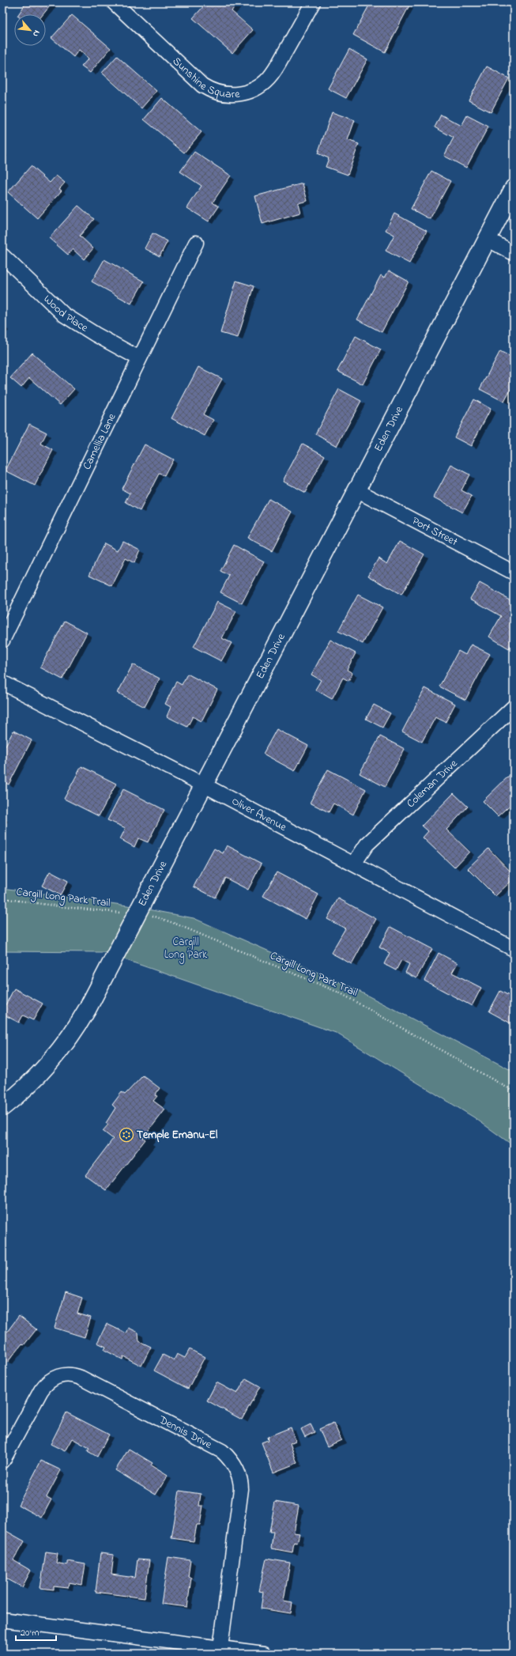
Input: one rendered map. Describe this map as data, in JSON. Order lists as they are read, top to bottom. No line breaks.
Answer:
{"streets":{"street":["Sunshine Square","Wood Place","Eden Drive","Camellia Lane","Port Street","Coleman Drive","Oliver Avenue","Dennis Drive"],"path":["Cargill Long Park Trail"]},"crossings":[["Wood Place","Camellia Lane"],["Eden Drive","Port Street"],["Eden Drive","Oliver Avenue"],["Coleman Drive","Oliver Avenue"]],"parks":["Cargill Long Park"],"places":{"synagogue":["Temple Emanu-El"]},"scale_bar":"20 m","north":"bottom right"}
